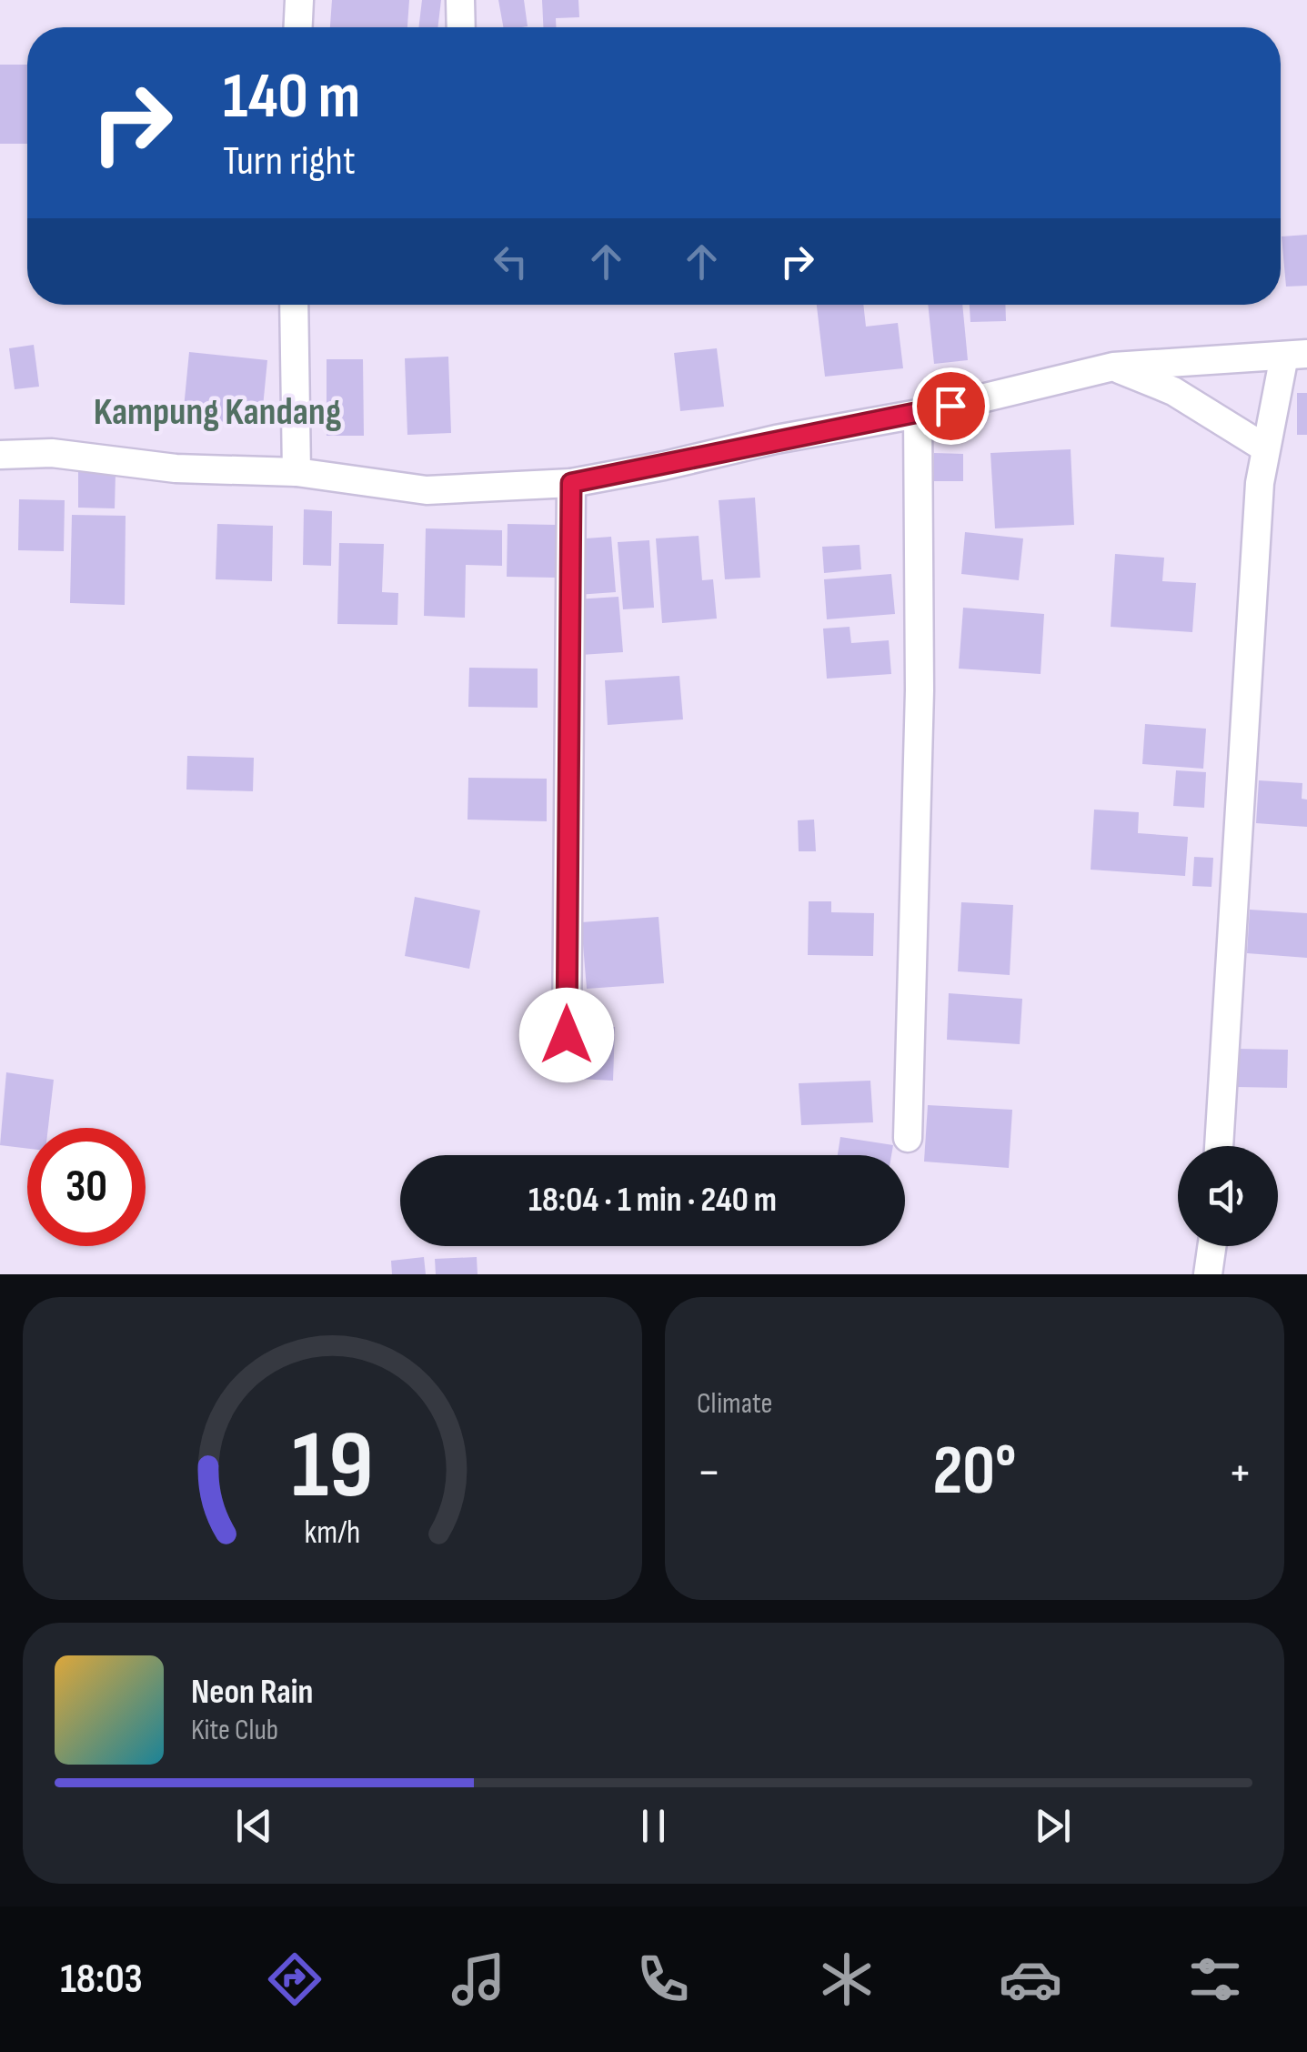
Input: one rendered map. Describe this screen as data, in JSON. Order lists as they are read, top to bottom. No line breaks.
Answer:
{"districts":["Kampung Kandang"],"page":{"turn":["140 m","Turn right"],"limit":"30","trip":"18:04 · 1 min · 240 m","tile":"Climate","heat":["−","20°","+"],"song":["Neon Rain","Kite Club"],"tabs":"18:03","gauge":["19","km/h"]}}
